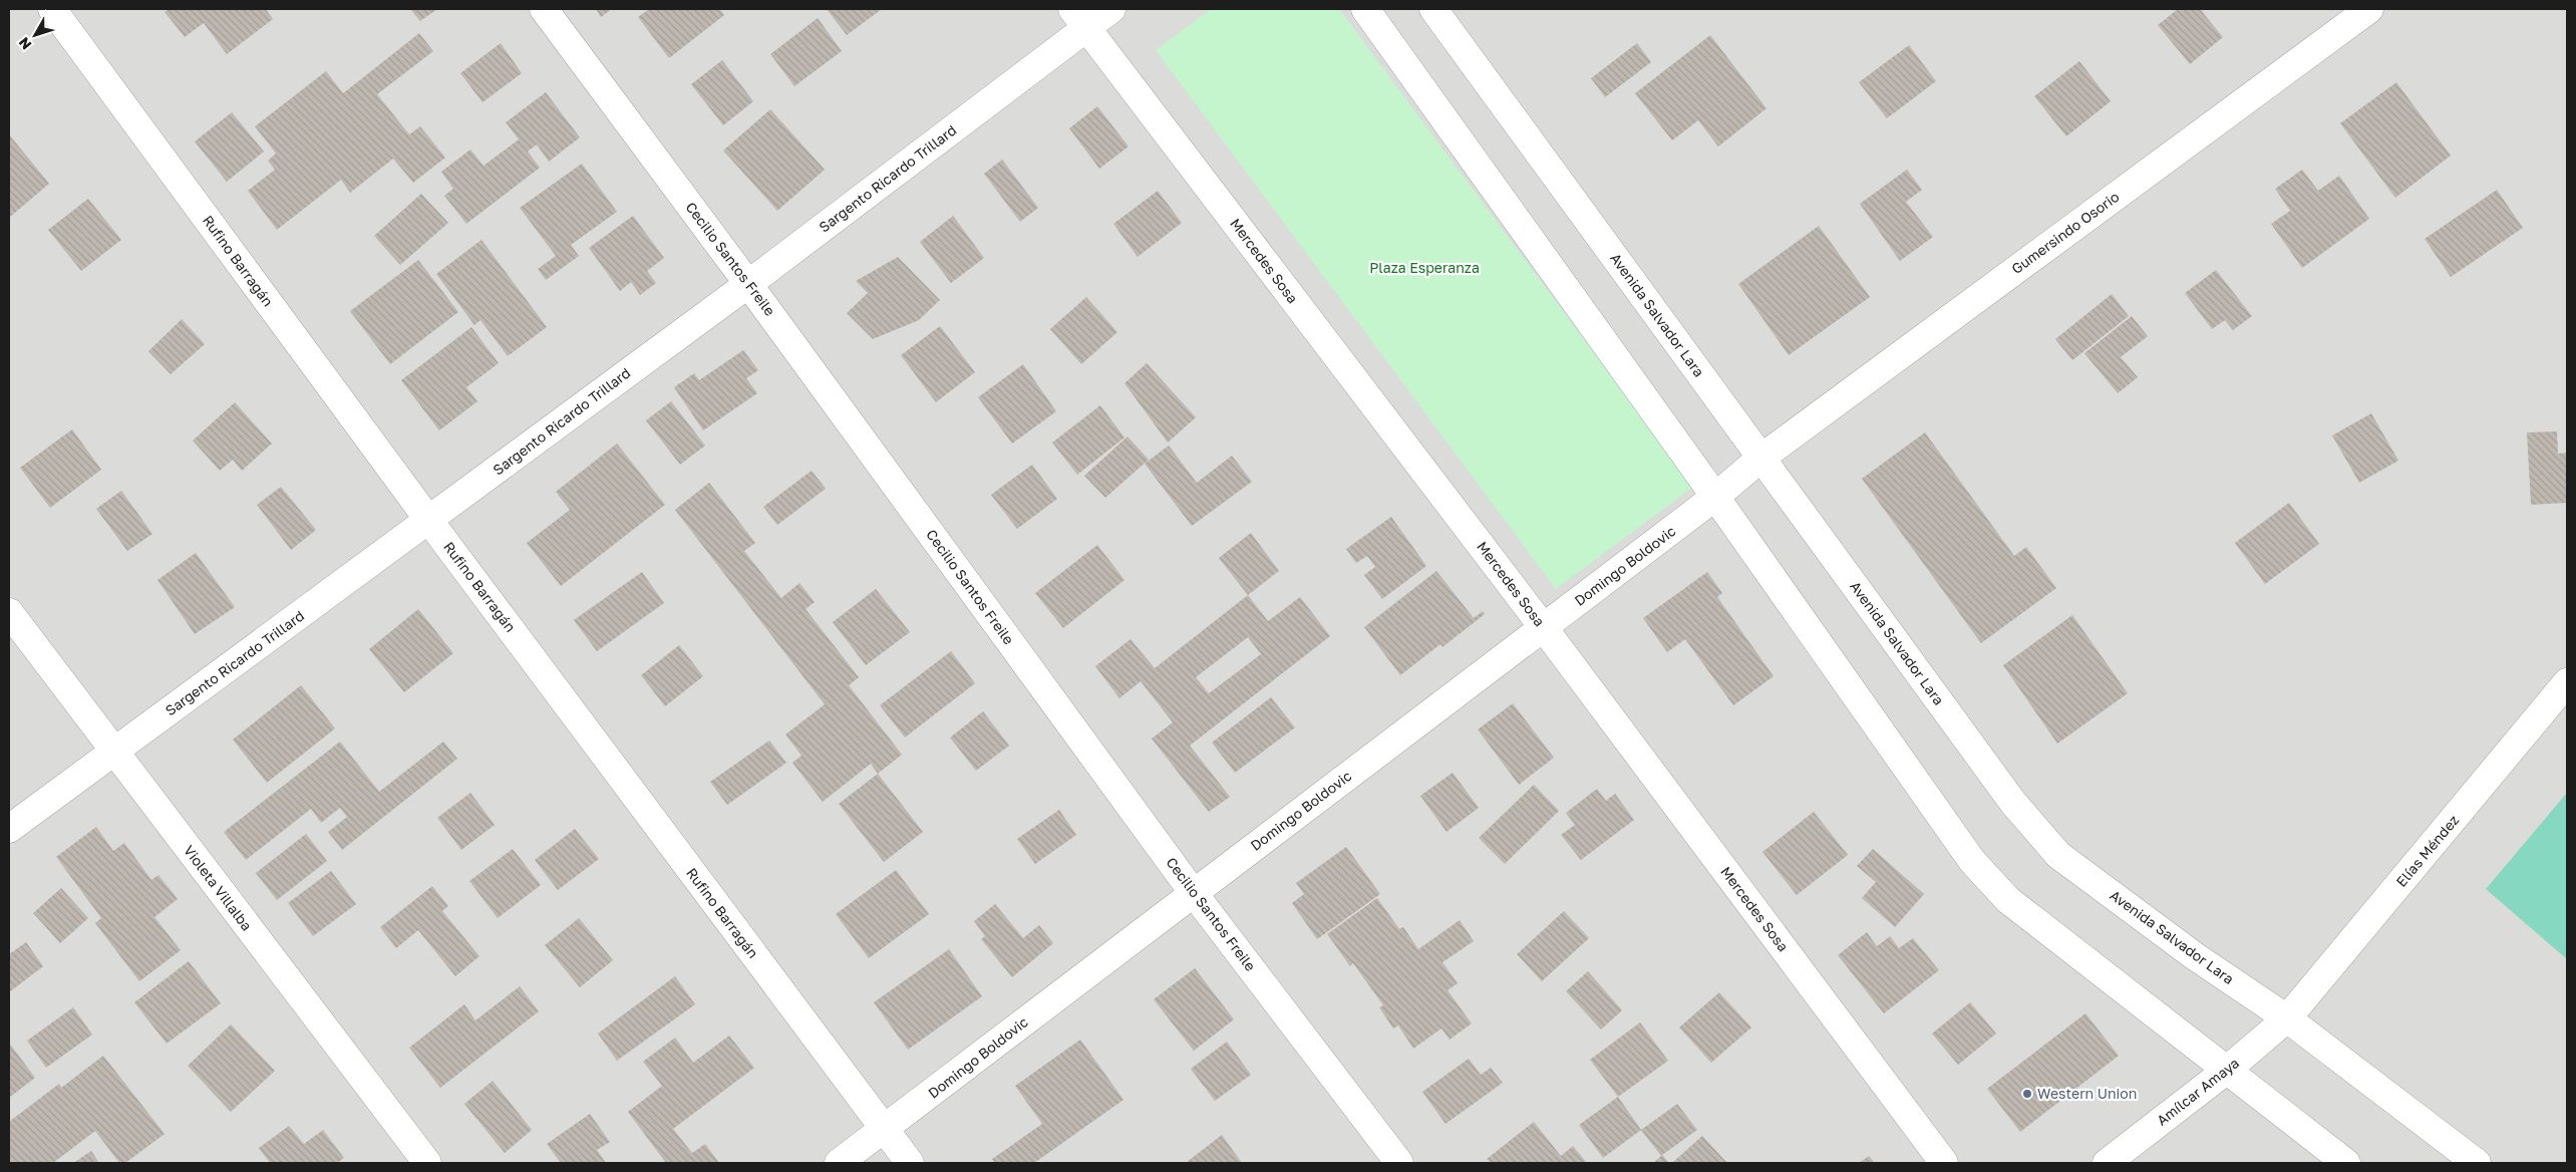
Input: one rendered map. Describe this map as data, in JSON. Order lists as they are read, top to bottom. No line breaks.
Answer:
{"streets":{"street":["Sargento Ricardo Trillard","Gumersindo Osorio","Cecilio Santos Freile","Rufino Barragán","Mercedes Sosa","Avenida Salvador Lara","Domingo Boldovic","Elías Méndez","Violeta Villalba","Amílcar Amaya"]},"crossings":[["Sargento Ricardo Trillard","Cecilio Santos Freile"],["Sargento Ricardo Trillard","Rufino Barragán"],["Sargento Ricardo Trillard","Mercedes Sosa"],["Sargento Ricardo Trillard","Violeta Villalba"],["Gumersindo Osorio","Avenida Salvador Lara"],["Gumersindo Osorio","Domingo Boldovic"],["Cecilio Santos Freile","Domingo Boldovic"],["Rufino Barragán","Domingo Boldovic"],["Mercedes Sosa","Domingo Boldovic"],["Avenida Salvador Lara","Domingo Boldovic"],["Avenida Salvador Lara","Elías Méndez"],["Avenida Salvador Lara","Amílcar Amaya"],["Elías Méndez","Amílcar Amaya"]],"parks":["Plaza Esperanza"],"places":["Western Union"],"north":"bottom left"}
